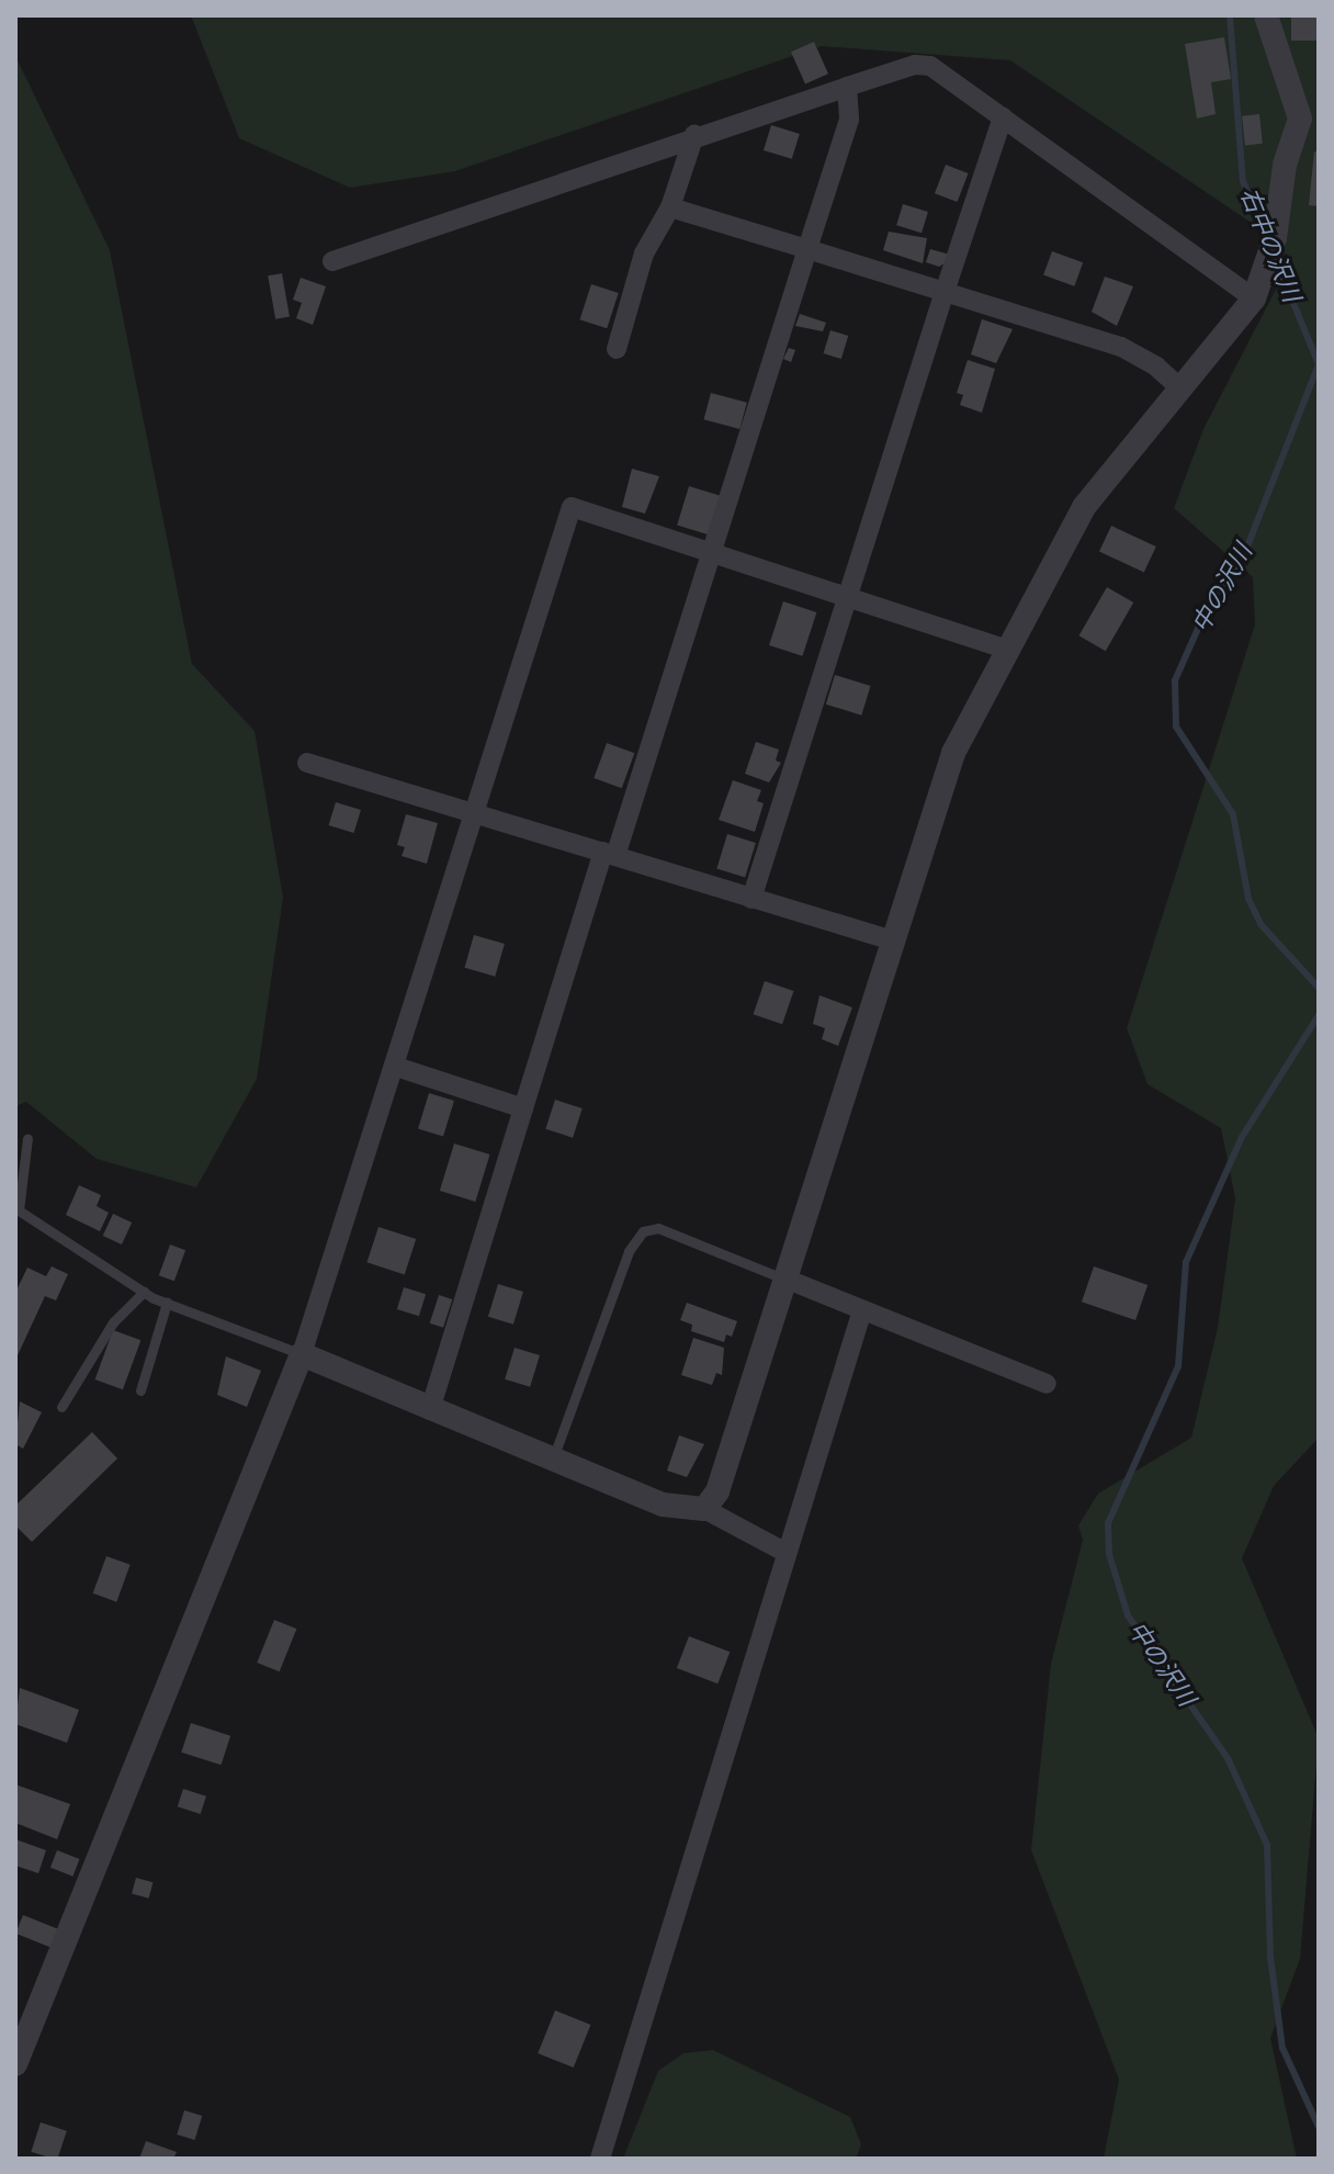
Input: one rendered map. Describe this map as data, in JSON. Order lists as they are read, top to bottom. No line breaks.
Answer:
{"water":["右中の沢川","中の沢川"]}
